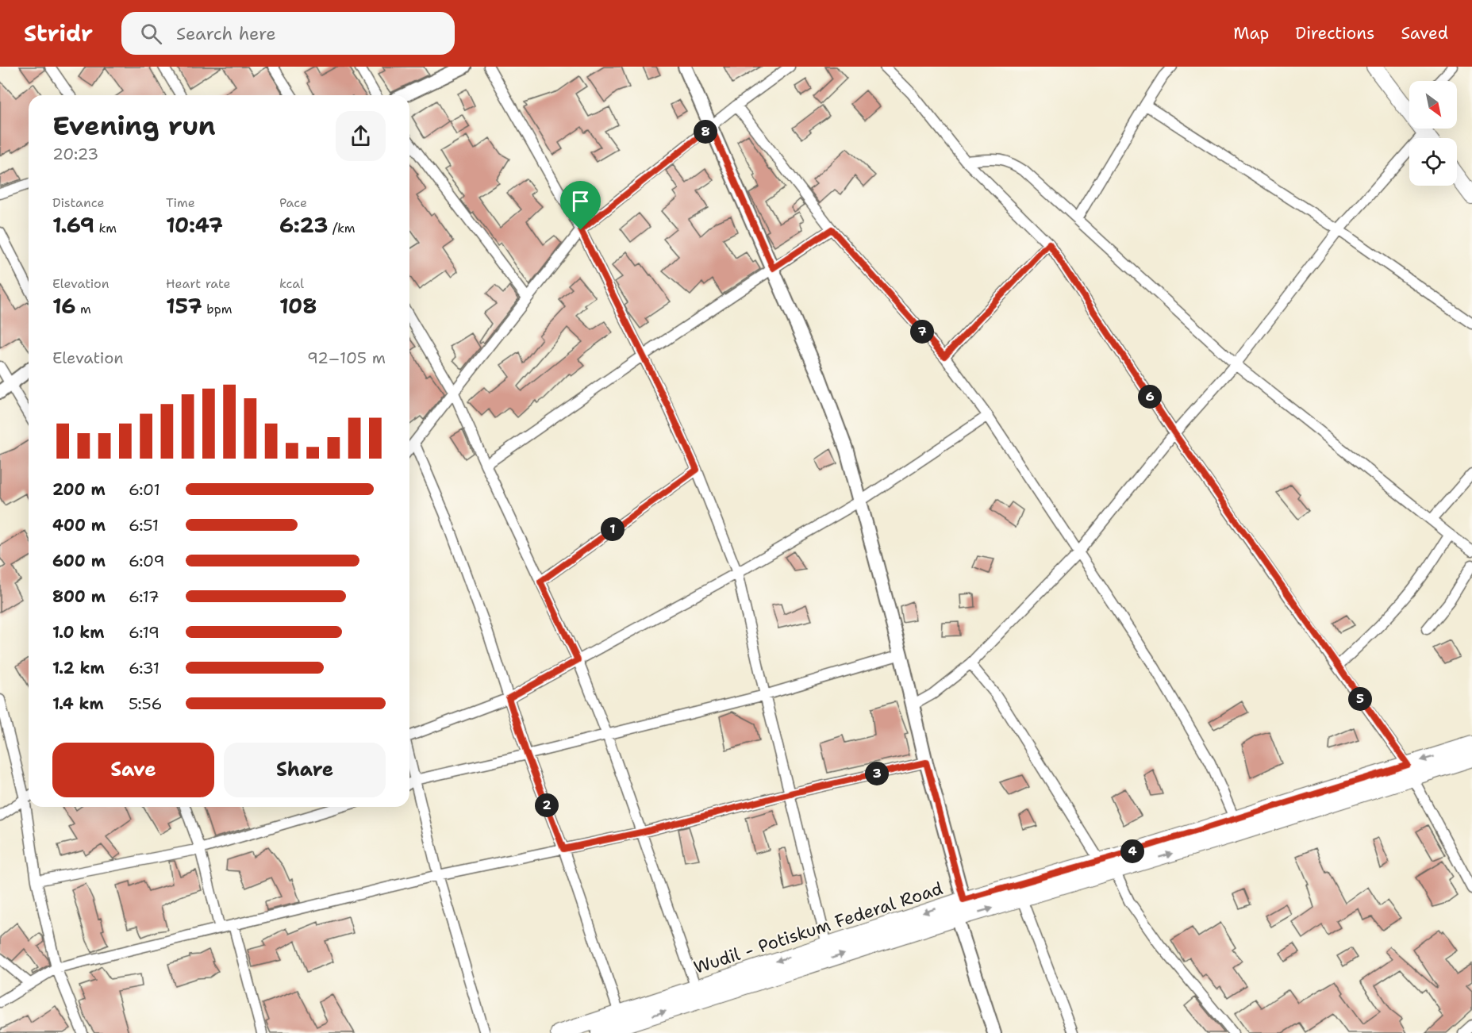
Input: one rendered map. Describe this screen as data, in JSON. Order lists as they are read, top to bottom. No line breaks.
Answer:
{"streets":{"main road":["Wudil - Potiskum Federal Road"]},"north":"bottom right","page":{"header":"Stridr","search":"Search here","nav":["Map","Directions","Saved"],"heading":["Evening run","20:23"],"pins":["8","7","6","1","5","3","2","4"],"stats":[["Distance","1.69 km"],["Time","10:47"],["Pace","6:23 /km"],["Elevation","16 m"],["Heart rate","157 bpm"],["kcal","108"]],"chart":["Elevation","92–105 m"],"list":[{"name":"200 m","note":"6:01"},{"name":"400 m","note":"6:51"},{"name":"600 m","note":"6:09"},{"name":"800 m","note":"6:17"},{"name":"1.0 km","note":"6:19"},{"name":"1.2 km","note":"6:31"},{"name":"1.4 km","note":"5:56"}],"buttons":["Save","Share"]}}
